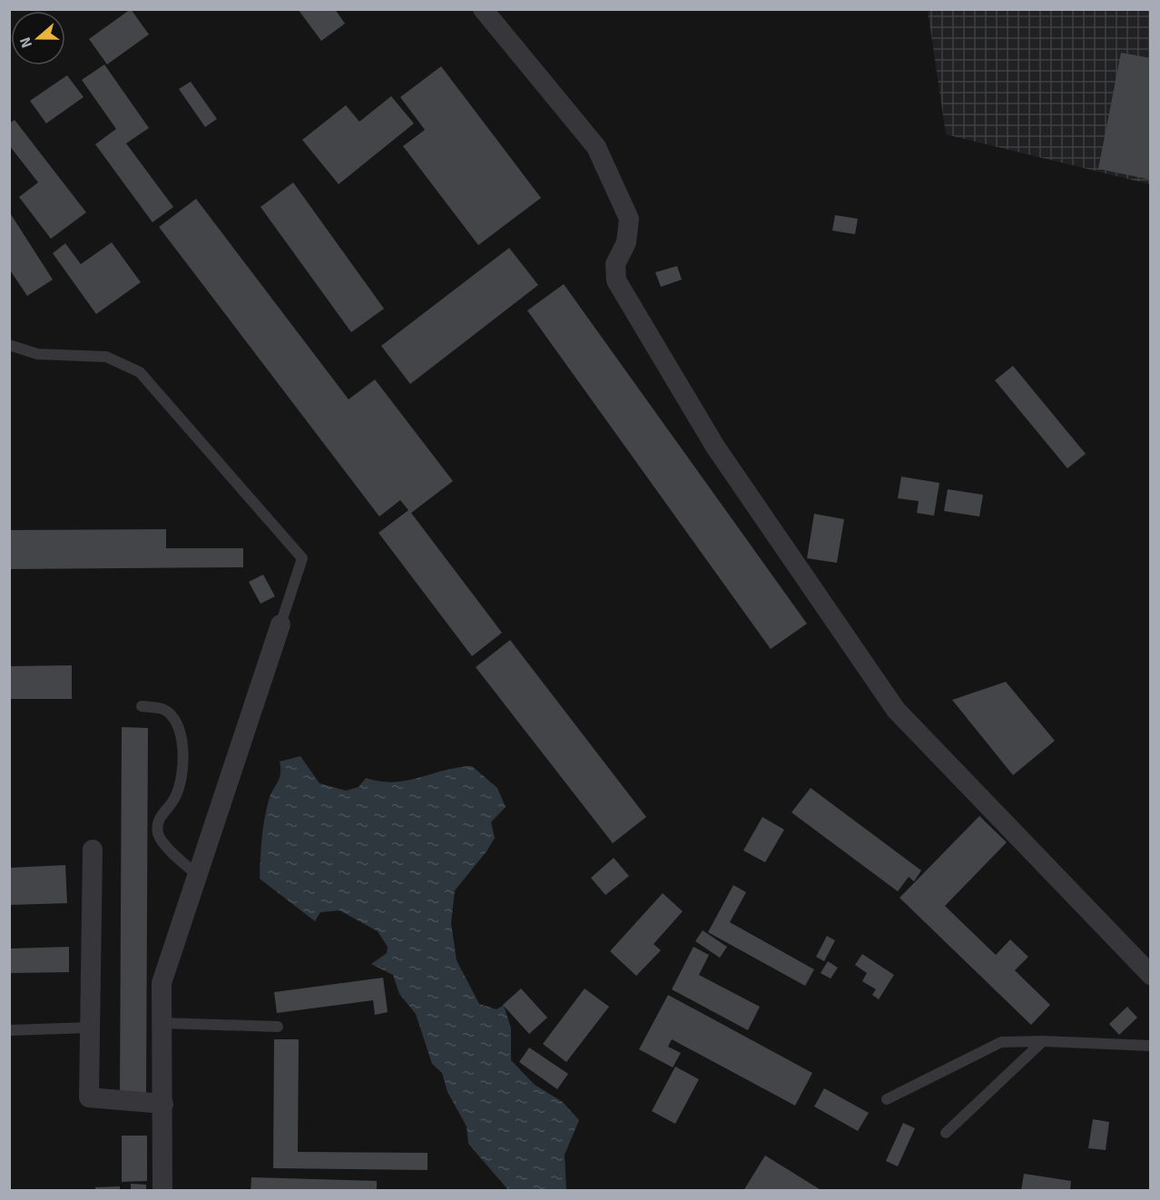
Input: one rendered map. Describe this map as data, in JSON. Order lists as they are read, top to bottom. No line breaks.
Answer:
{"north":"left"}
